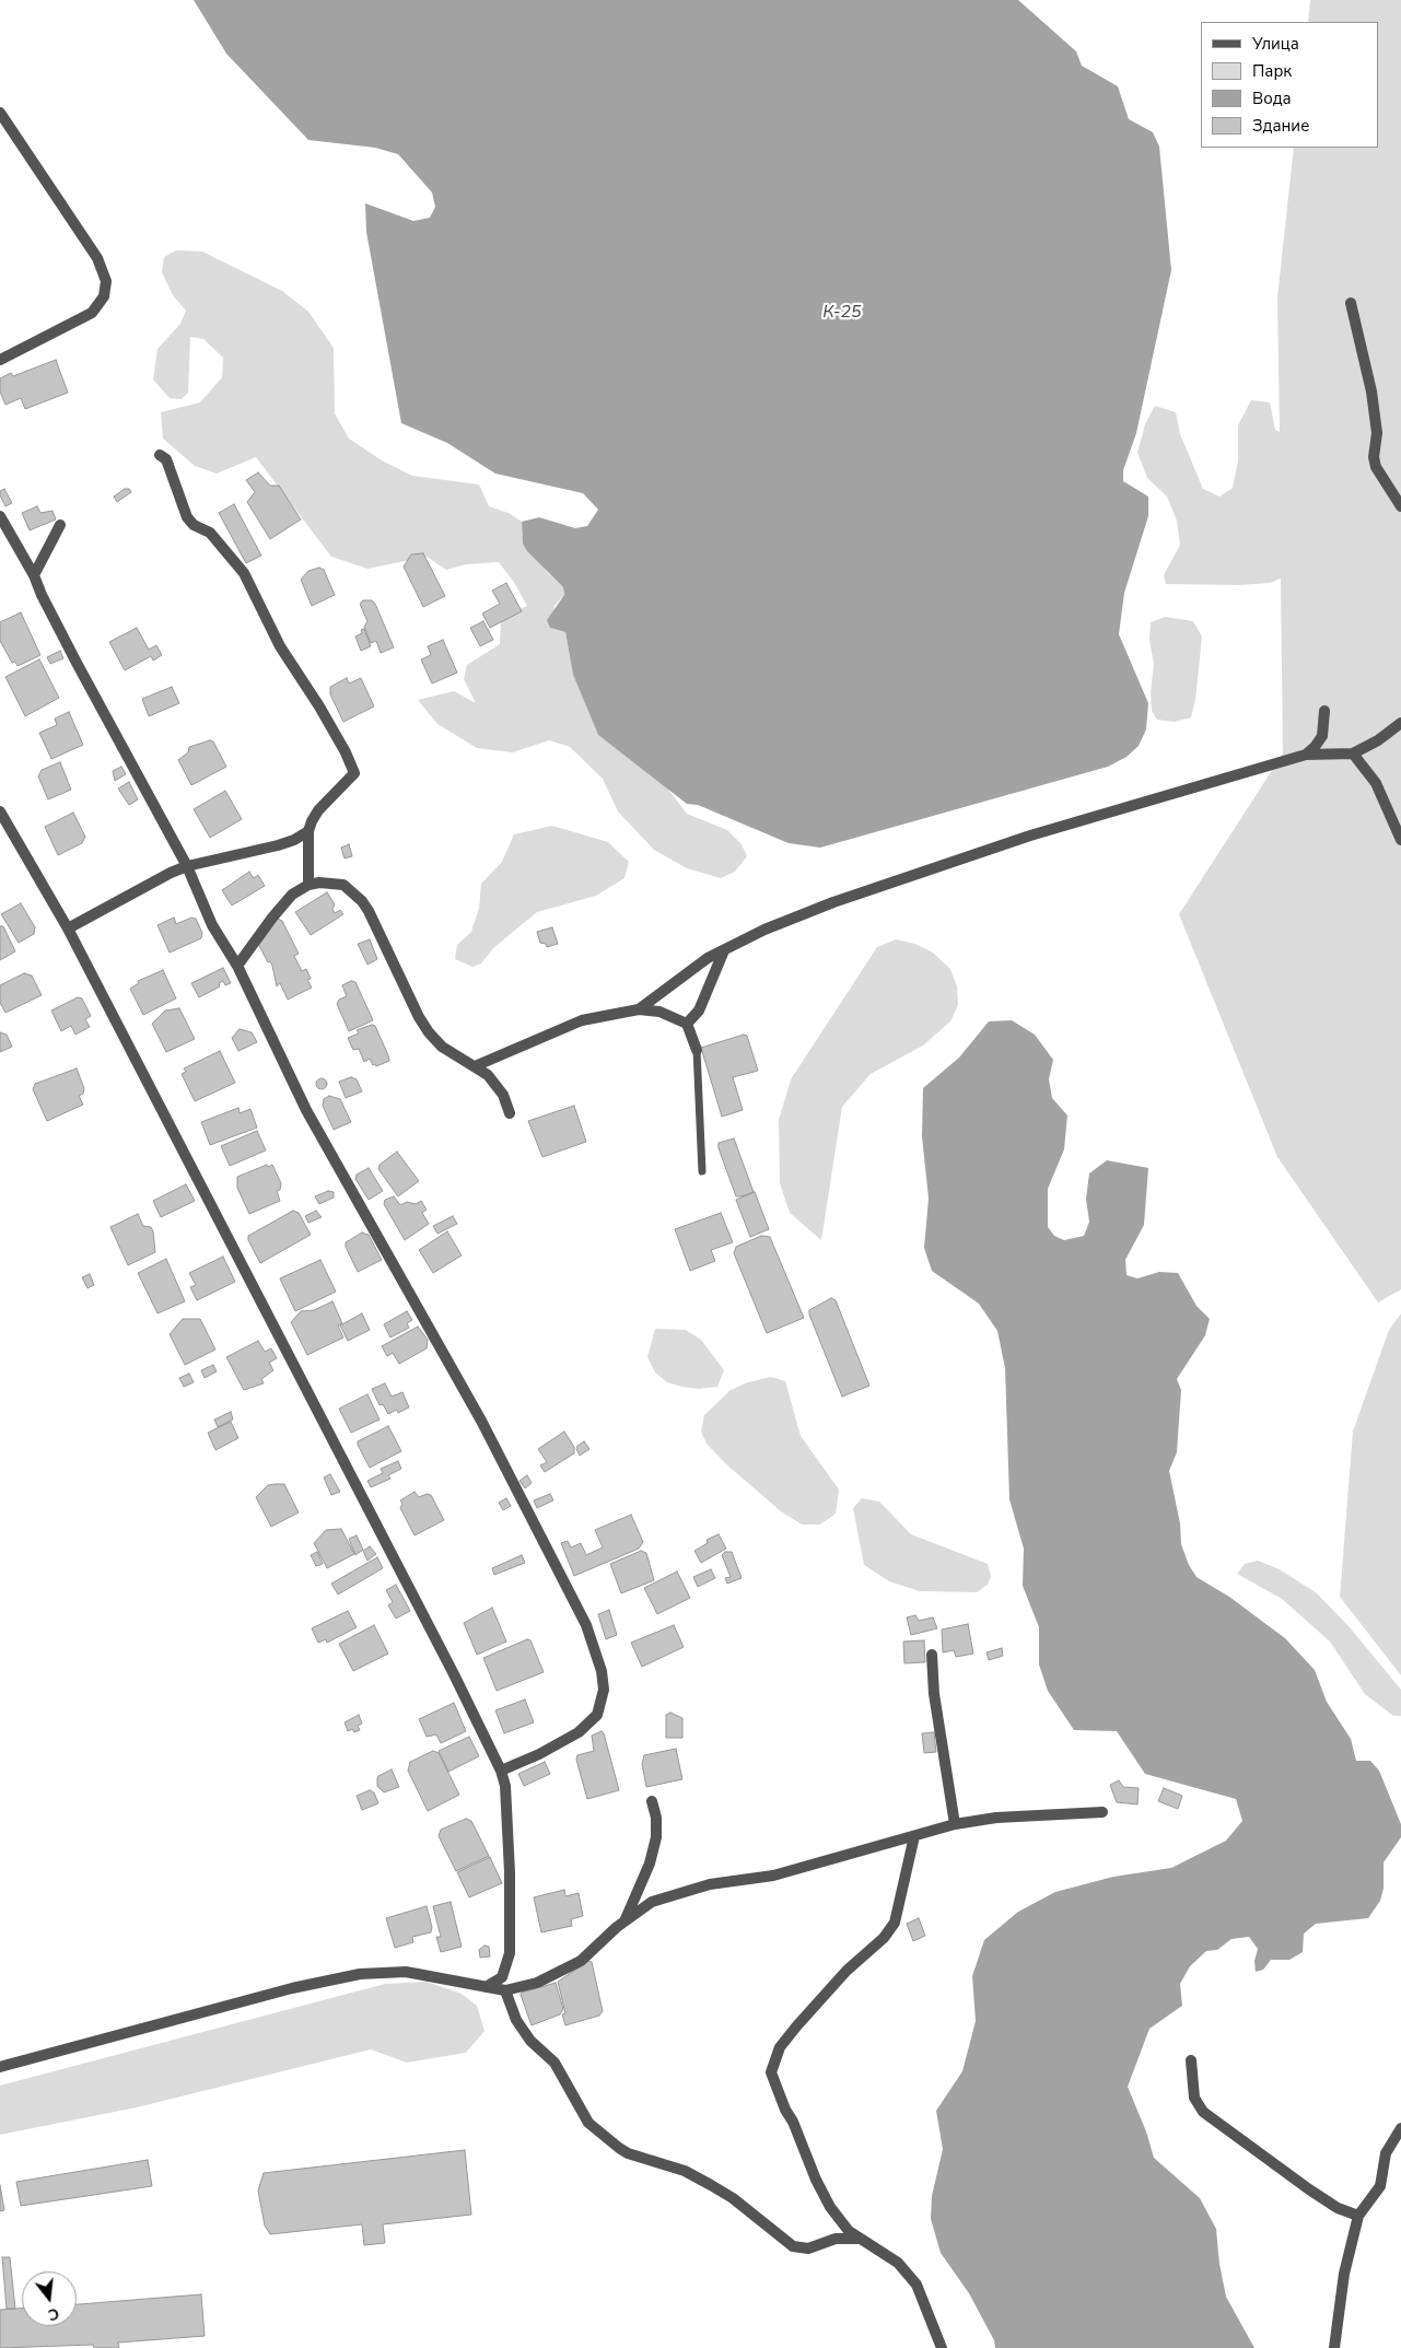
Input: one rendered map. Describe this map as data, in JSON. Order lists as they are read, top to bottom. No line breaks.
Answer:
{"water":["К-25"],"legend":["Улица","Парк","Вода","Здание"],"north":"bottom"}
